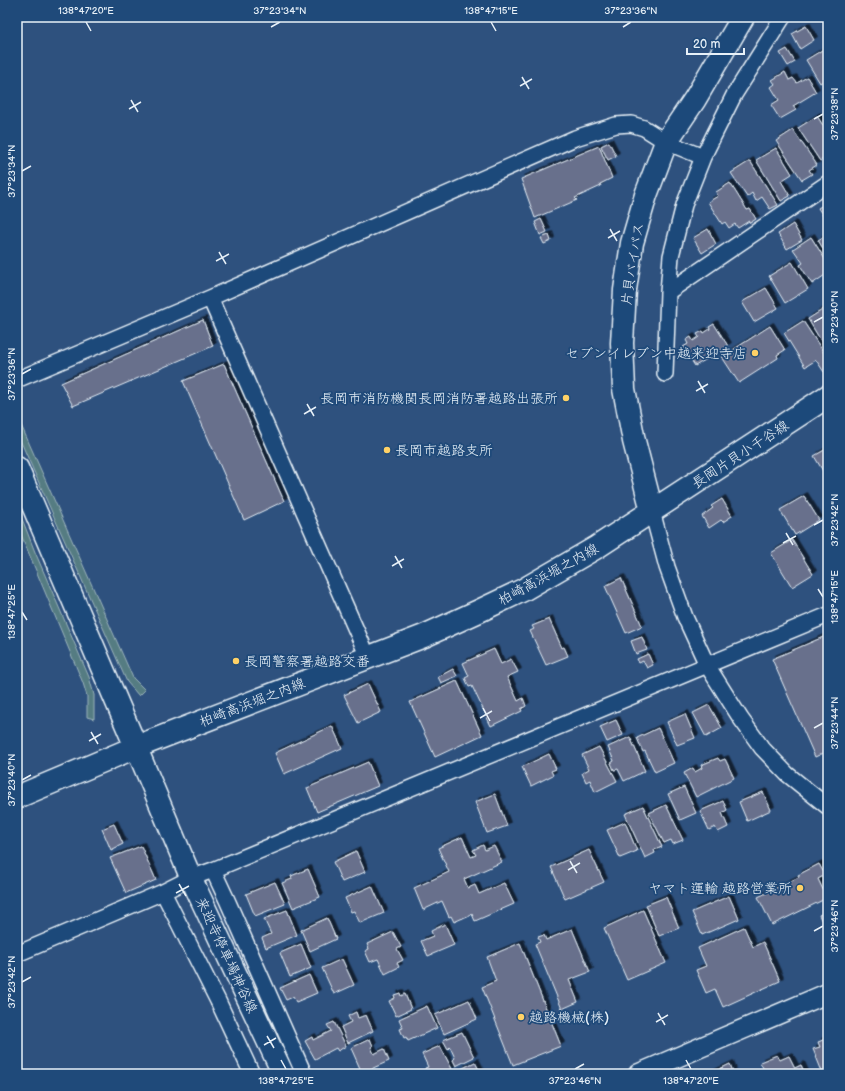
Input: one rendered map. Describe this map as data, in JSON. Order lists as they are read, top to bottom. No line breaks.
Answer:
{"streets":{"main road":["片貝バイパス","長岡片貝小千谷線","柏崎高浜堀之内線","来迎寺停車場神谷線"]},"crossings":[["片貝バイパス","長岡片貝小千谷線"],["片貝バイパス","柏崎高浜堀之内線"],["長岡片貝小千谷線","柏崎高浜堀之内線"],["柏崎高浜堀之内線","来迎寺停車場神谷線"]],"places":["セブンイレブン中越来迎寺店","長岡市消防機関長岡消防署越路出張所","長岡市越路支所","長岡警察署越路交番","ヤマト運輸 越路営業所","越路機械(株)"],"scale_bar":"20 m","coordinates":["138°47'20\"E","37°23'34\"N","138°47'15\"E","37°23'36\"N","37°23'38\"N","37°23'40\"N","37°23'42\"N","138°47'25\"E","37°23'44\"N","37°23'46\"N"]}
